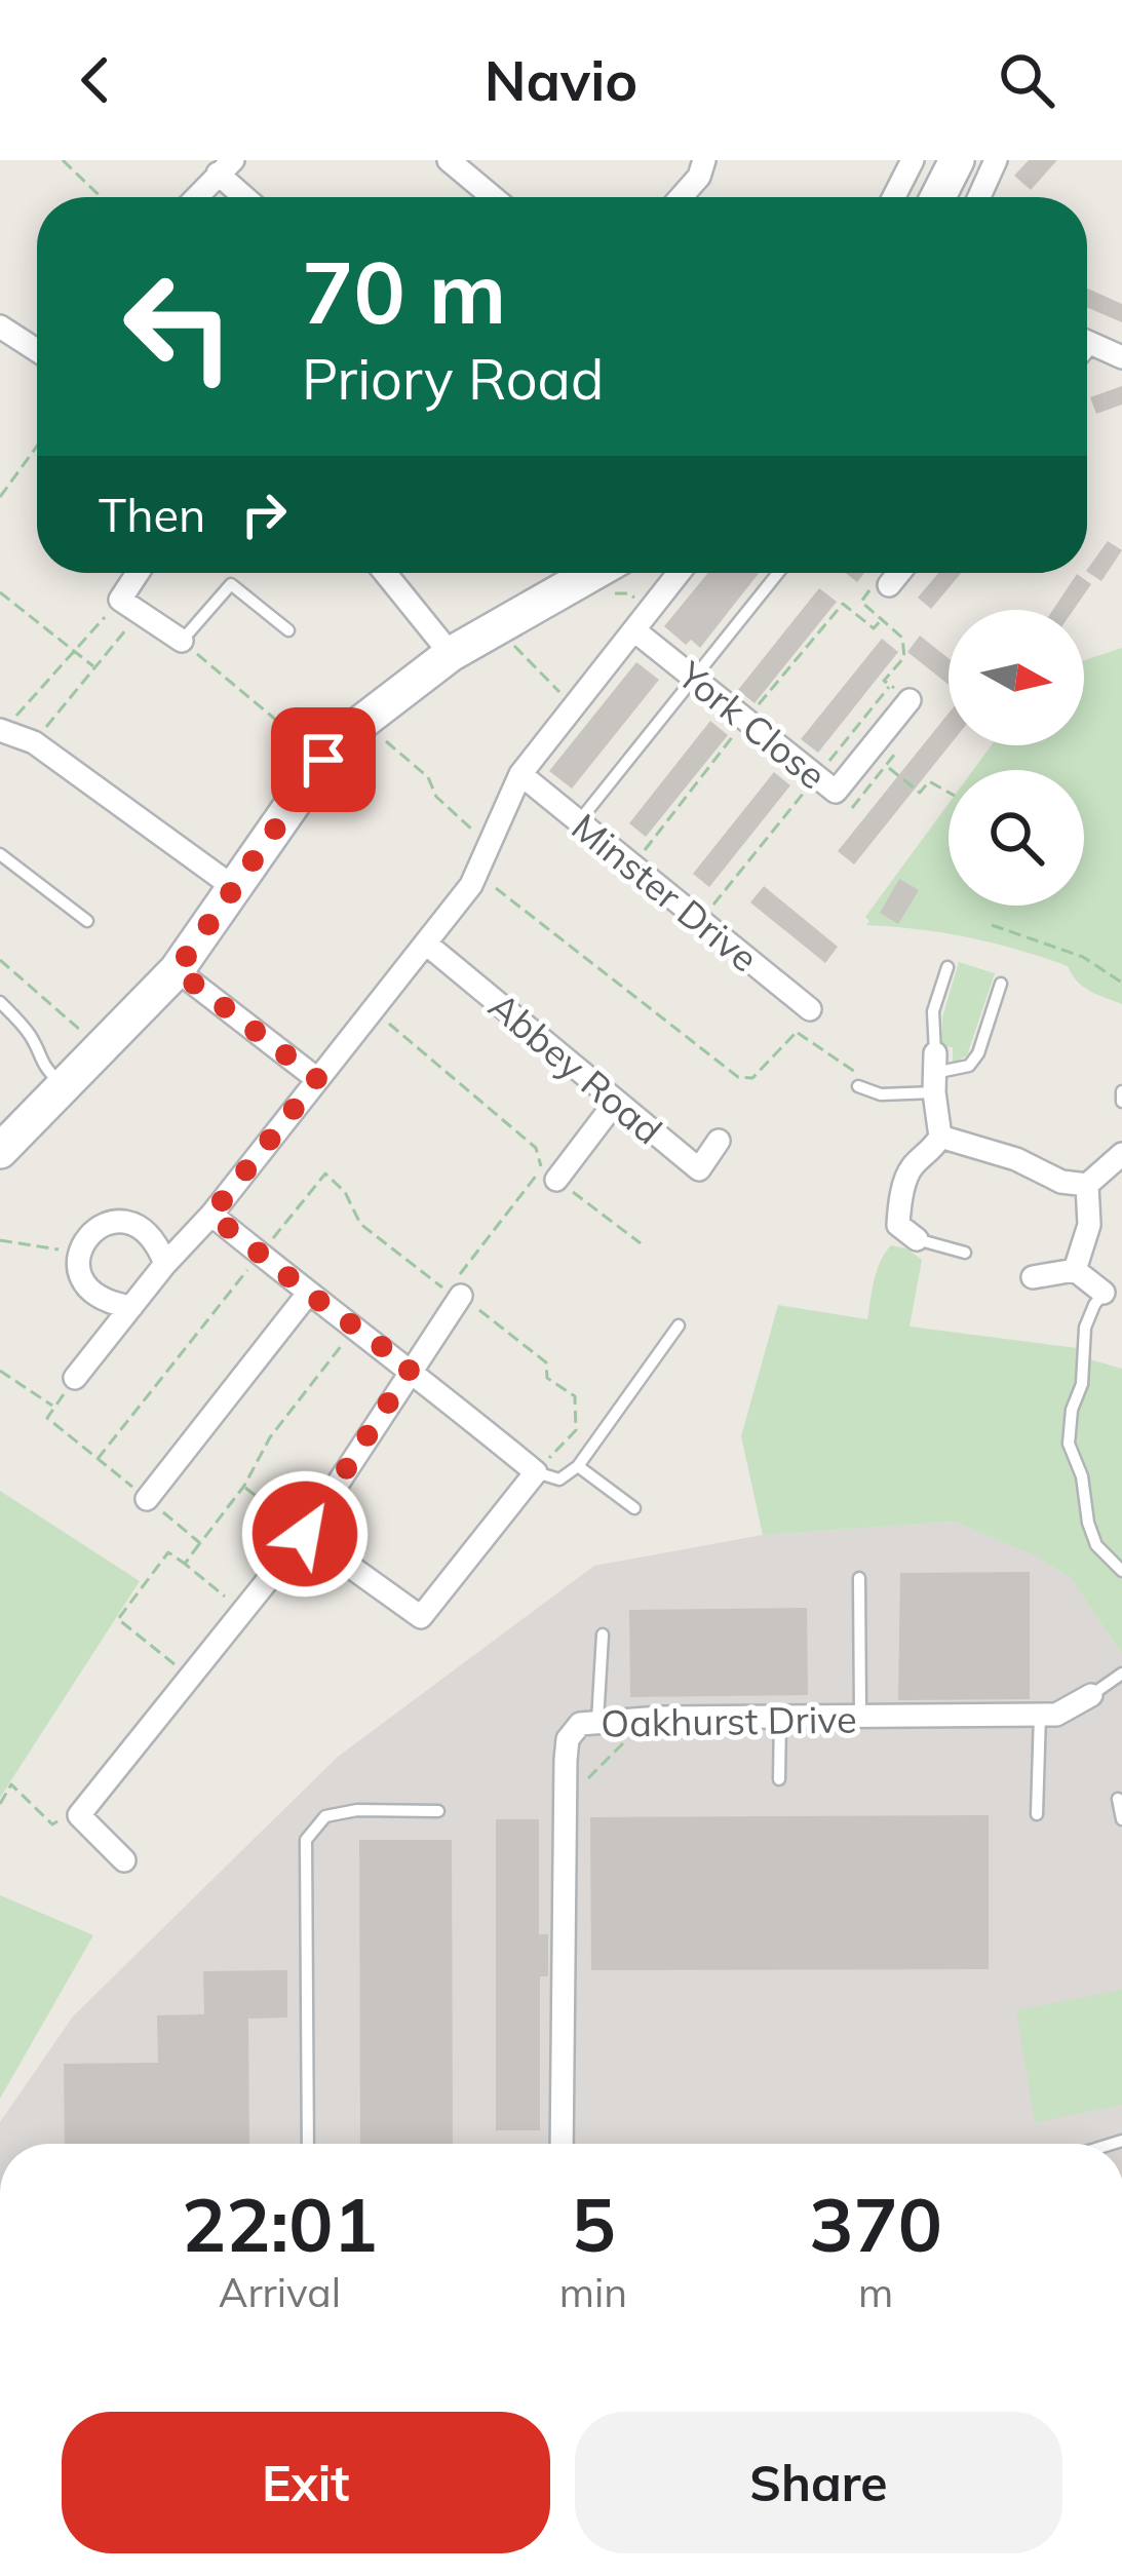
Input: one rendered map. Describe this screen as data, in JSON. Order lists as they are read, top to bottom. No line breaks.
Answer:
{"streets":{"street":["York Close","Minster Drive","Abbey Road","Oakhurst Drive"]},"north":"right","page":{"header":"Navio","turn":["70 m","Priory Road"],"then":"Then","eta":["22:01","Arrival","5","min","370","m"],"buttons":["Exit","Share"]}}
